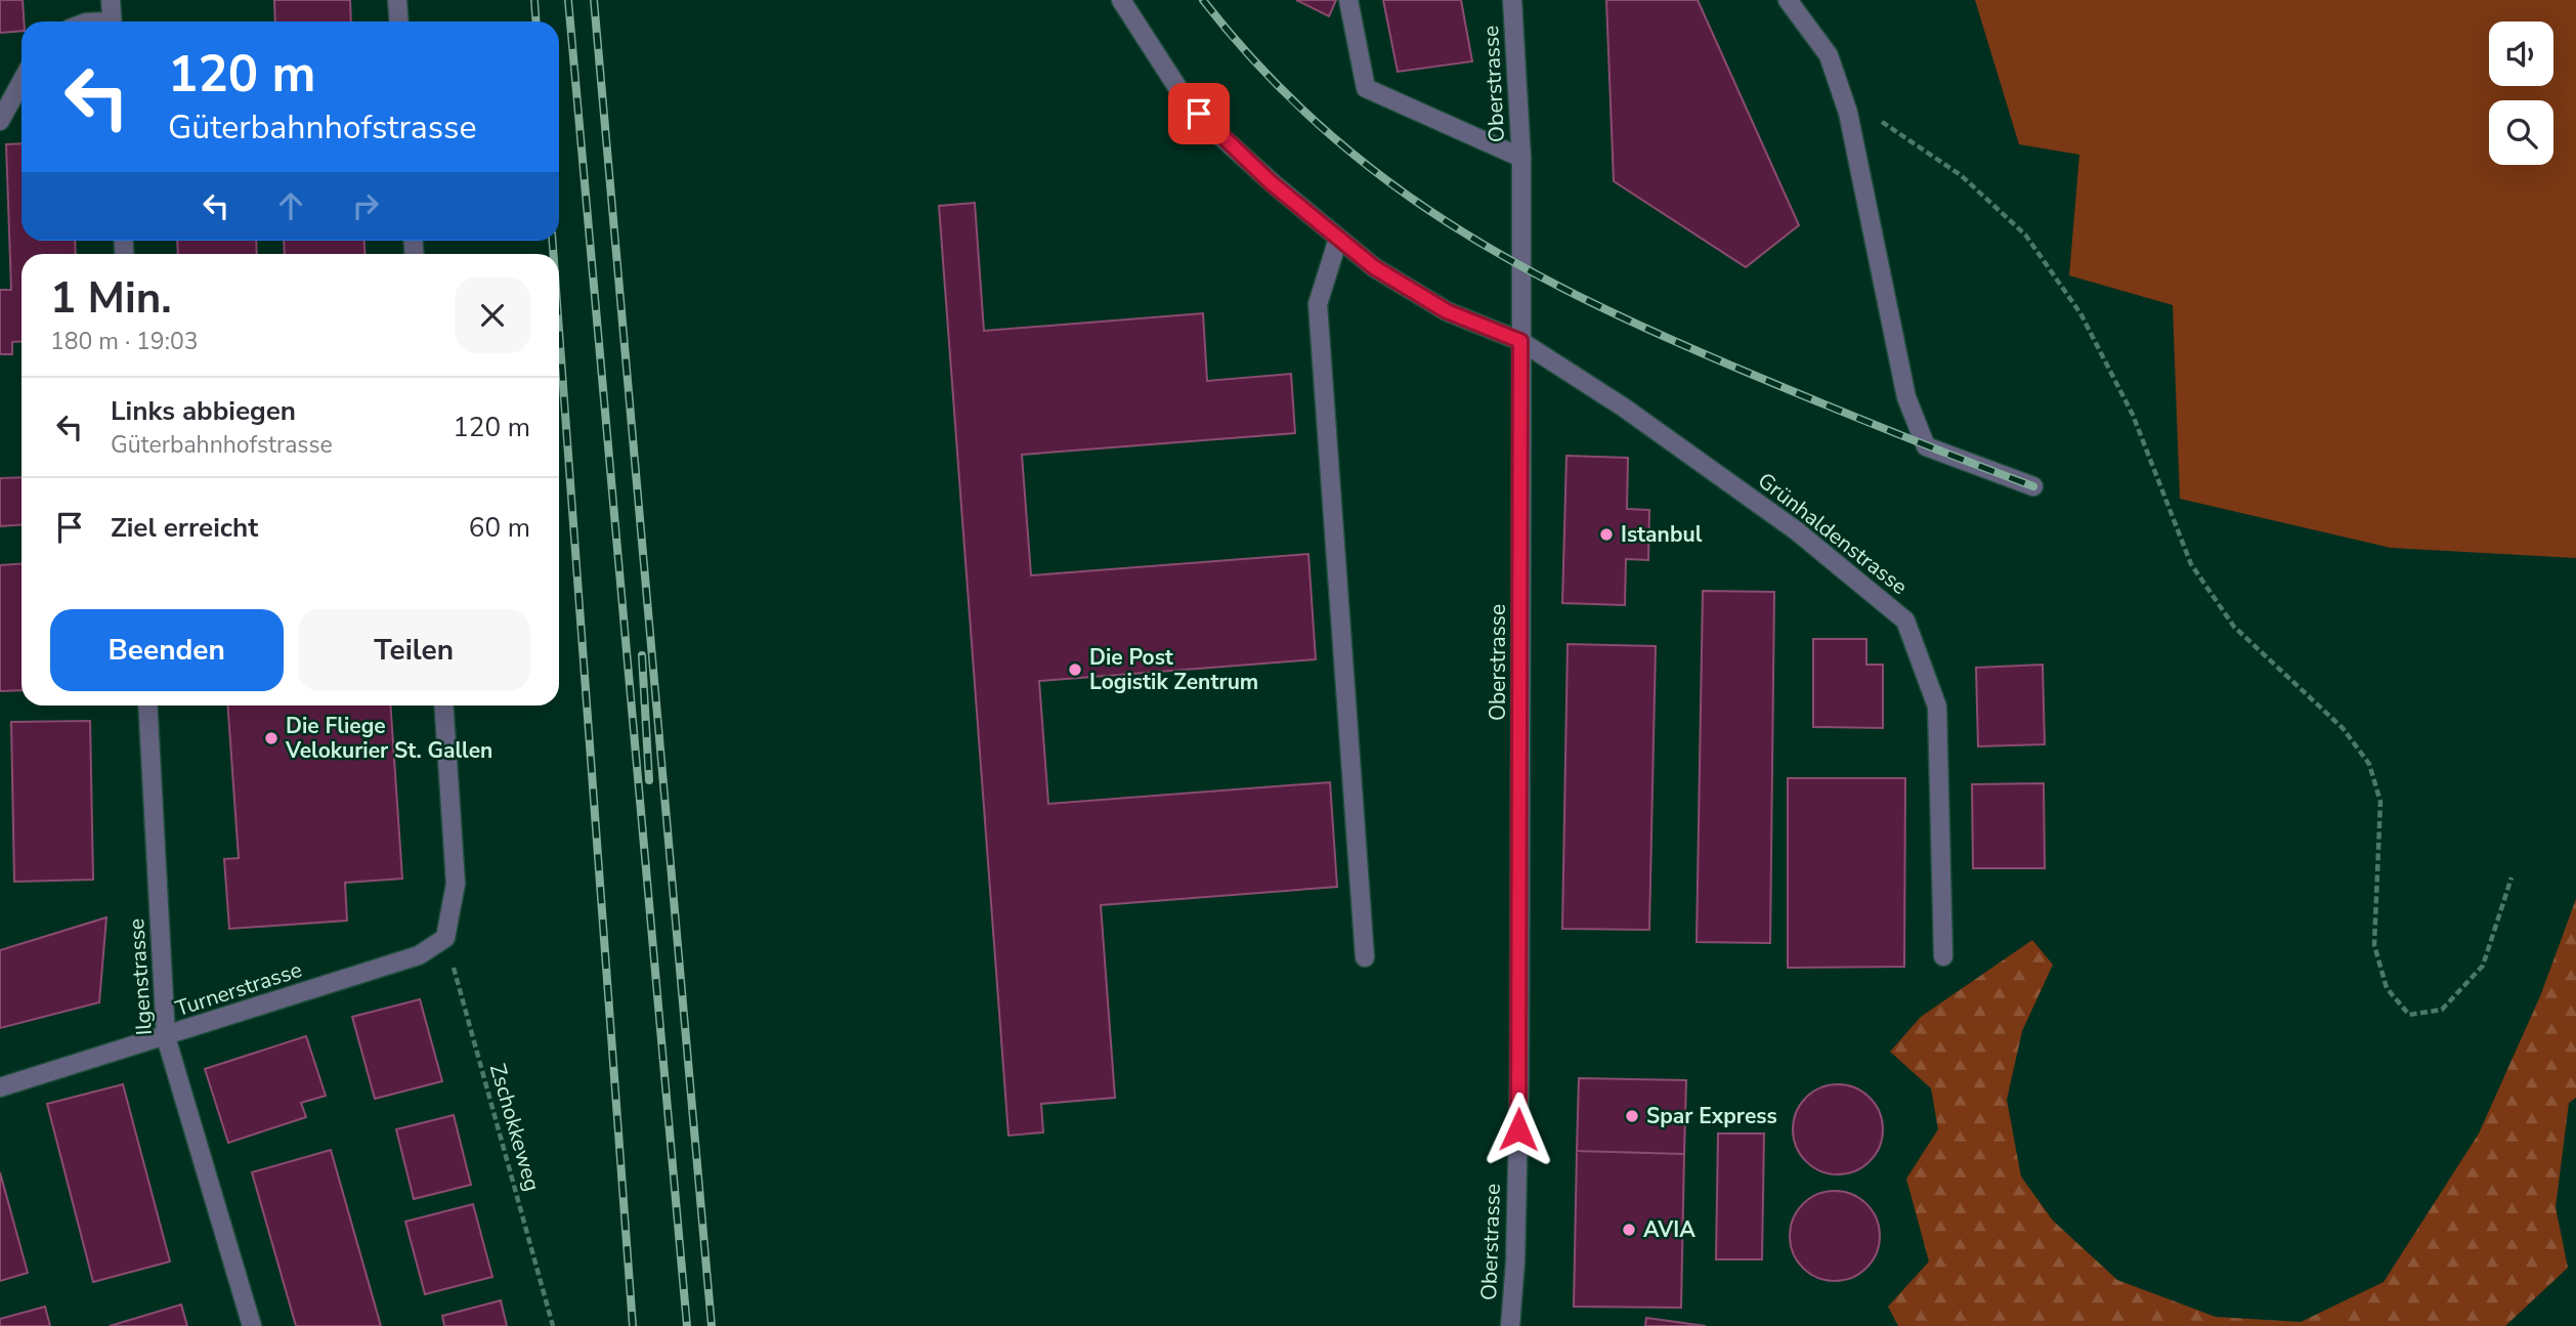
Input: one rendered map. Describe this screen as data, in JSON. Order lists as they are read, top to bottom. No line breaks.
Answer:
{"streets":{"street":["Oberstrasse","Grünhaldenstrasse","Ilgenstrasse","Turnerstrasse"],"path":["Zschokkeweg"]},"crossings":[["Oberstrasse","Grünhaldenstrasse"],["Ilgenstrasse","Turnerstrasse"],["Turnerstrasse","Zschokkeweg"]],"places":["Istanbul","Die Post Logistik Zentrum","Die Fliege Velokurier St. Gallen","Spar Express","AVIA"],"page":{"turn":["120 m","Güterbahnhofstrasse"],"heading":["1 Min.","180 m · 19:03"],"list":[{"name":"Links abbiegen","note":"Güterbahnhofstrasse","value":"120 m"},{"name":"Ziel erreicht","value":"60 m"}],"buttons":["Beenden","Teilen"]}}
